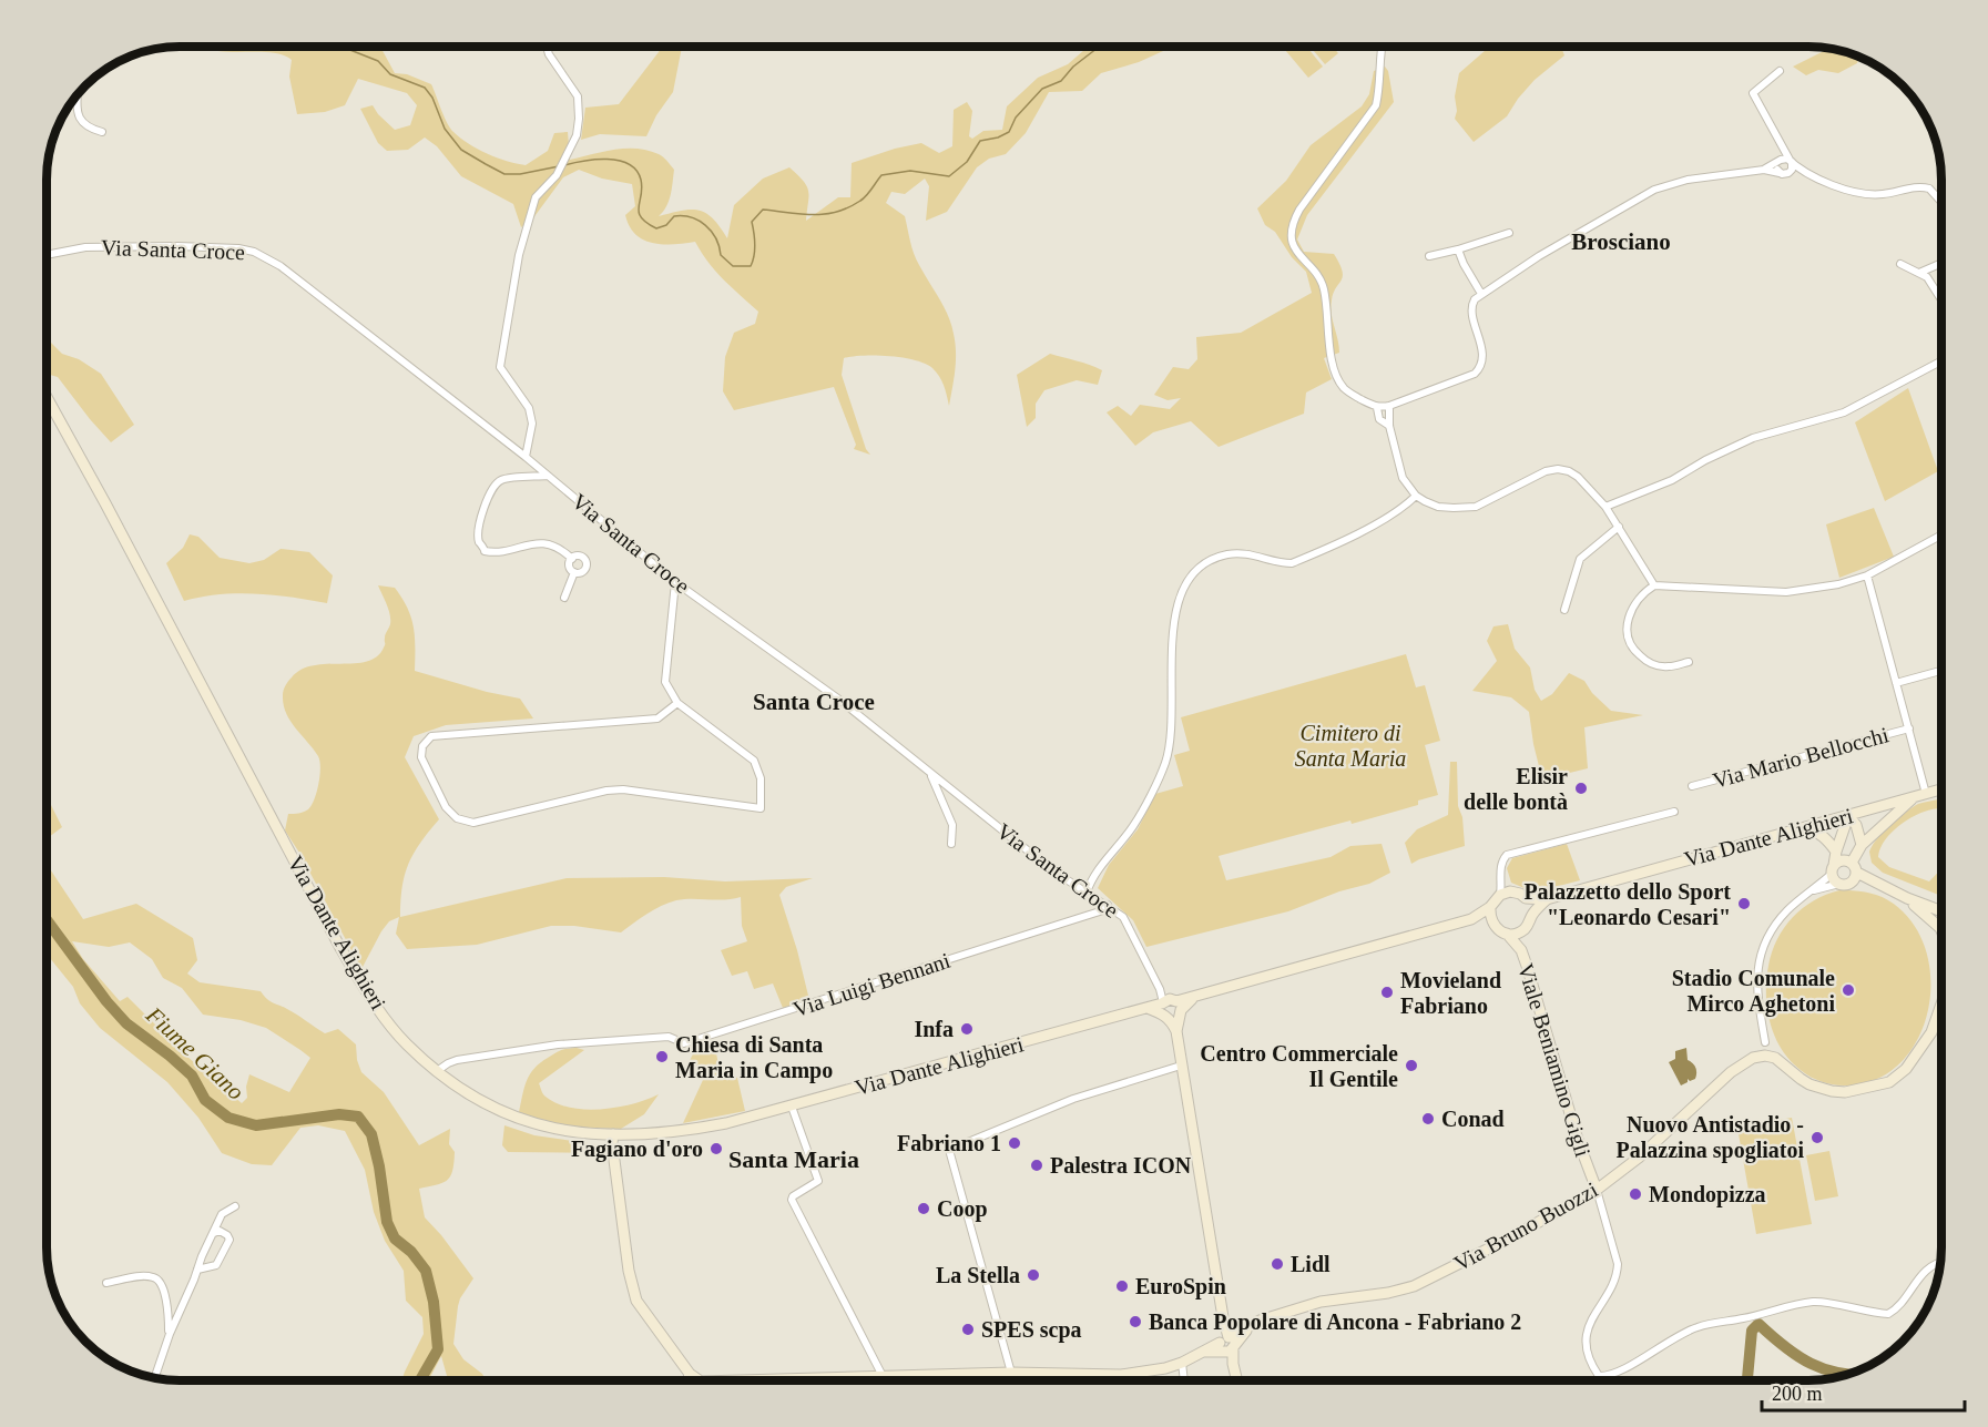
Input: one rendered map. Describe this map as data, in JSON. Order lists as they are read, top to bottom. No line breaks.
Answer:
{"streets":{"main road":["Via Dante Alighieri","Viale Beniamino Gigli","Via Bruno Buozzi"],"street":["Via Santa Croce","Via Mario Bellocchi","Via Luigi Bennani"]},"crossings":[["Via Santa Croce","Via Dante Alighieri"],["Via Santa Croce","Via Luigi Bennani"],["Via Dante Alighieri","Via Luigi Bennani"],["Via Dante Alighieri","Viale Beniamino Gigli"],["Viale Beniamino Gigli","Via Bruno Buozzi"]],"districts":["Brosciano","Santa Croce","Santa Maria"],"water":["Fiume Giano"],"parks":["Cimitero di Santa Maria"],"places":["Elisir delle bontà","Palazzetto dello Sport \"Leonardo Cesari\"","Stadio Comunale Mirco Aghetoni","Movieland Fabriano","Infa","Chiesa di Santa Maria in Campo","Centro Commerciale Il Gentile","Conad","Nuovo Antistadio - Palazzina spogliatoi","Fabriano 1","Fagiano d'oro","Palestra ICON","Mondopizza","Coop","Lidl","La Stella","EuroSpin","Banca Popolare di Ancona - Fabriano 2","SPES scpa"],"scale_bar":"200 m"}
